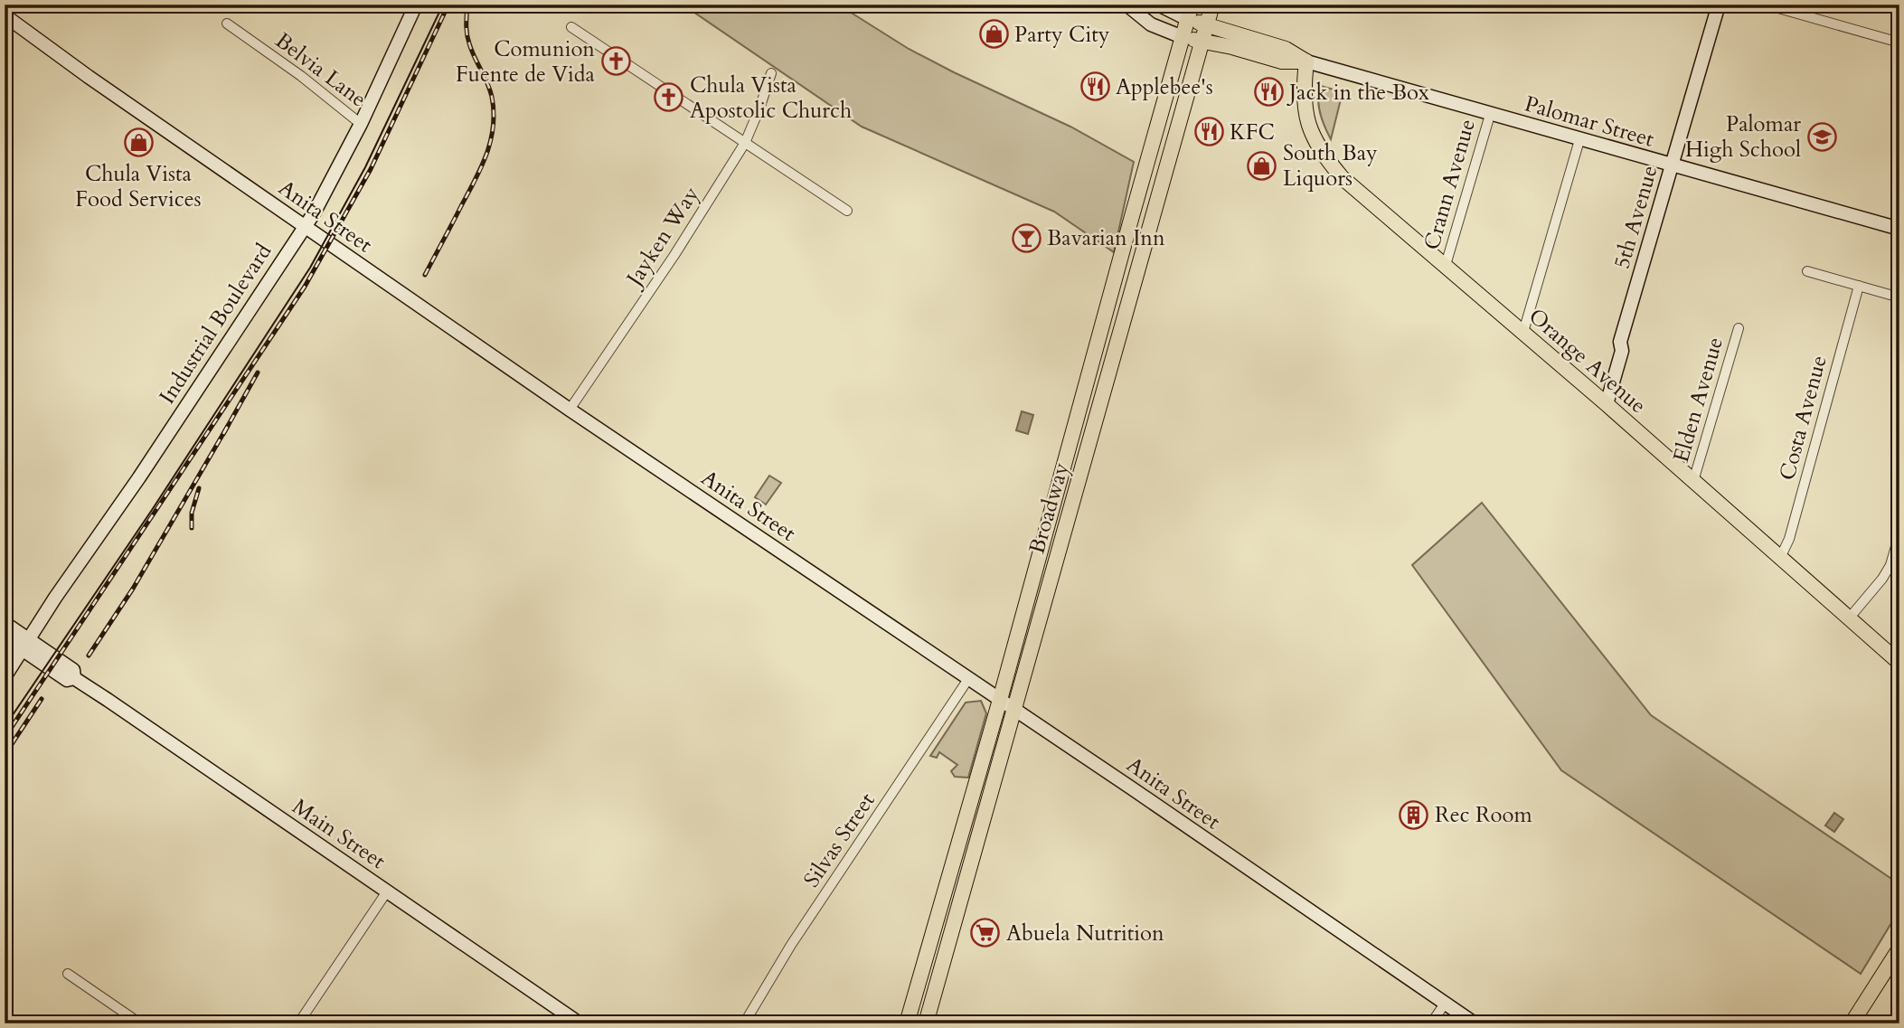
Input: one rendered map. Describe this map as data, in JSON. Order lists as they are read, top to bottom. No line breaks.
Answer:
{"streets":{"main road":["Palomar Street","Anita Street","5th Avenue","Industrial Boulevard","Orange Avenue","Broadway","Main Street"],"street":["Belvia Lane","Crann Avenue","Jayken Way","Elden Avenue","Costa Avenue","Silvas Street"]},"crossings":[["Belvia Lane","Industrial Boulevard"],["Palomar Street","Crann Avenue"],["Palomar Street","5th Avenue"],["Palomar Street","Orange Avenue"],["Palomar Street","Broadway"],["Crann Avenue","Orange Avenue"],["Anita Street","Jayken Way"],["Anita Street","Industrial Boulevard"],["Anita Street","Broadway"],["Anita Street","Silvas Street"],["5th Avenue","Orange Avenue"],["Industrial Boulevard","Main Street"],["Orange Avenue","Elden Avenue"],["Orange Avenue","Costa Avenue"]],"places":{"shop":["Party City","Chula Vista Food Services","South Bay Liquors"],"church":["Comunion Fuente de Vida","Chula Vista Apostolic Church"],"restaurant":["Applebee's","Jack in the Box","KFC"],"school or university":["Palomar High School"],"bar":["Bavarian Inn"],"building":["Rec Room"],"supermarket":["Abuela Nutrition"]}}
